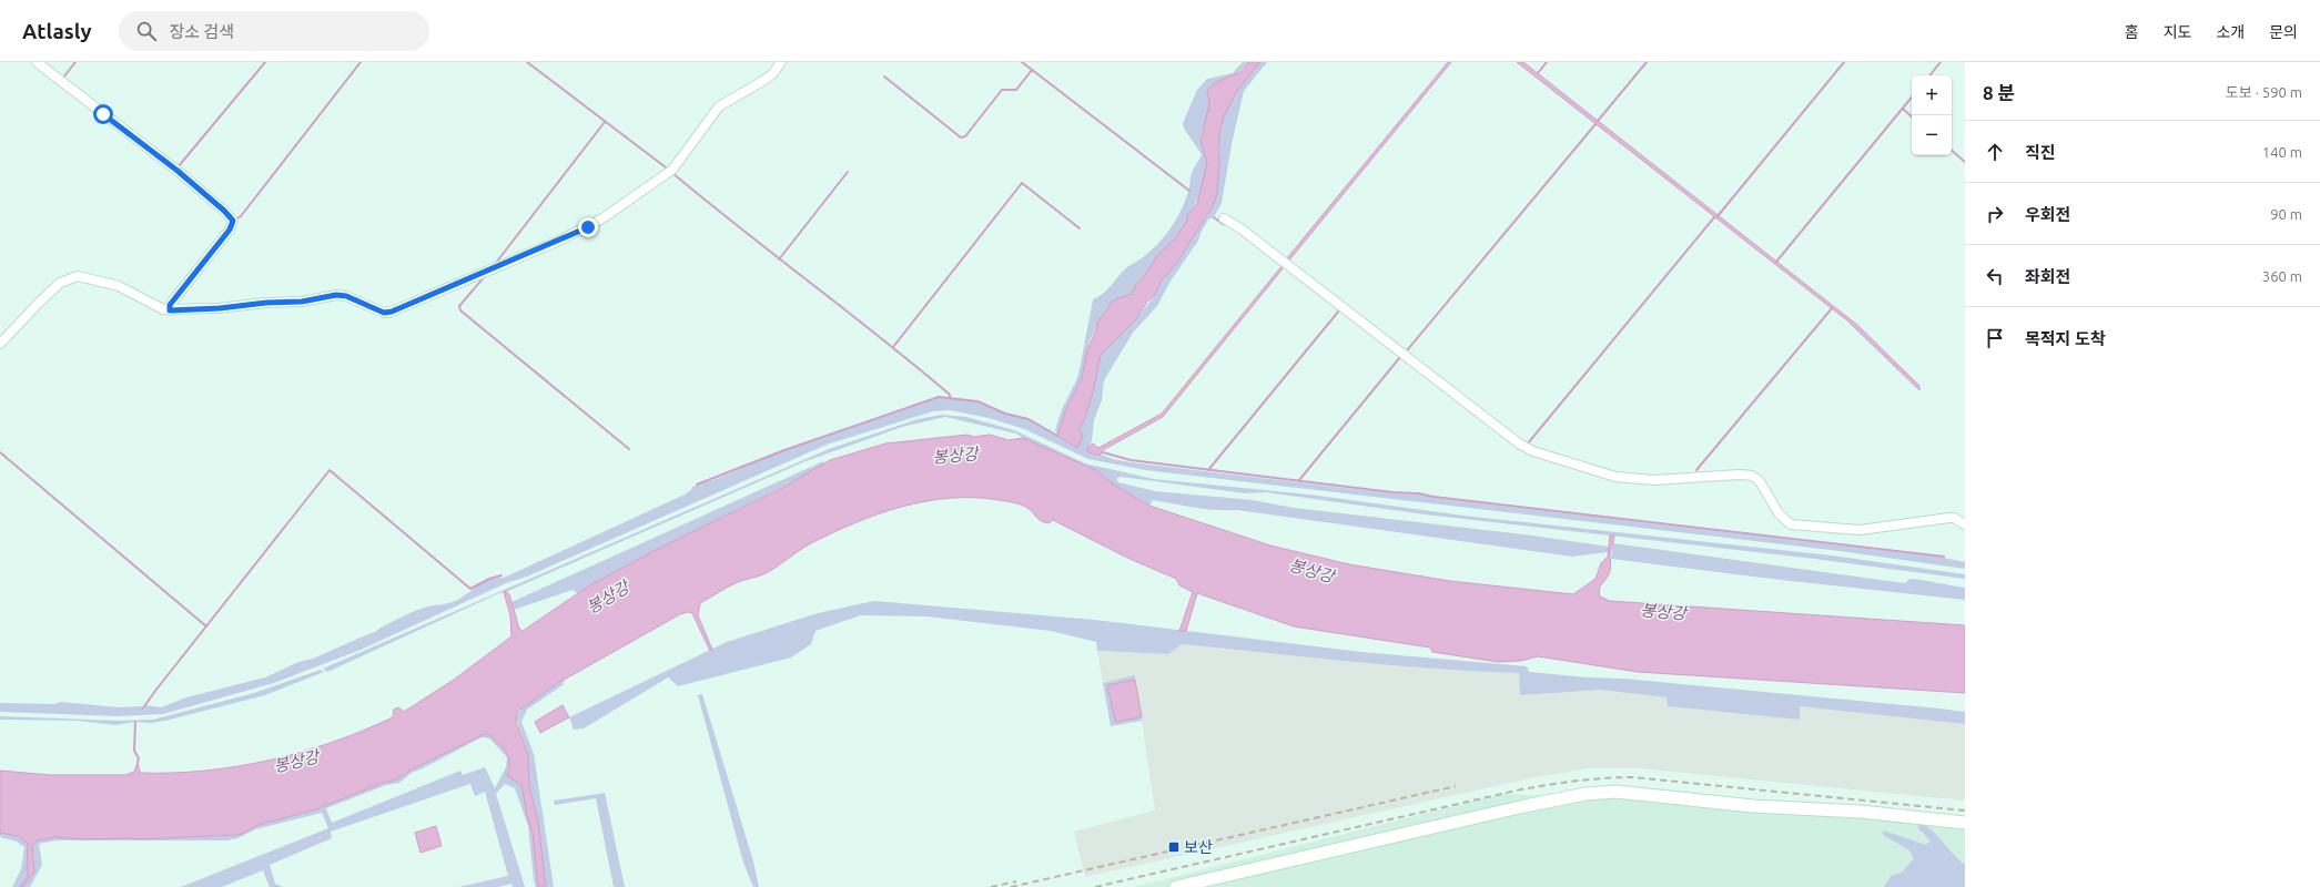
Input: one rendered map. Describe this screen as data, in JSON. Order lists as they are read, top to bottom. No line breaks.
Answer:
{"water":["봉상강"],"places":{"transit":["보산"]},"page":{"header":"Atlasly","search":"장소 검색","nav":["홈","지도","소개","문의"],"heading":["8 분","도보 · 590 m"],"map_buttons":["+","−"],"list":[["직진","140 m"],["우회전","90 m"],["좌회전","360 m"],"목적지 도착"]}}
